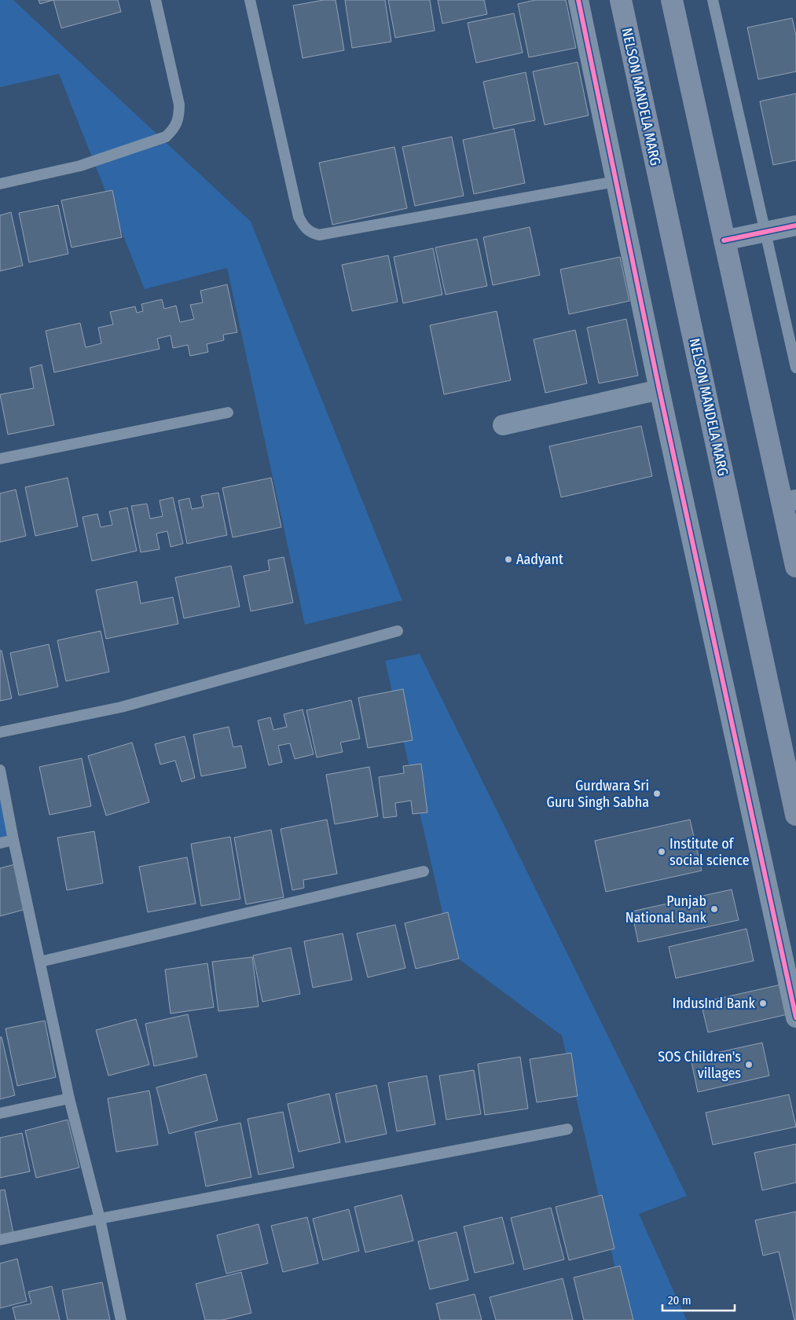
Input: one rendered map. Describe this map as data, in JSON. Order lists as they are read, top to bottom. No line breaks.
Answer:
{"streets":{"main road":["NELSON MANDELA MARG"]},"places":["Aadyant","Gurdwara Sri Guru Singh Sabha","Institute of social science","Punjab National Bank","IndusInd Bank","SOS Children's villages"],"scale_bar":"20 m"}
